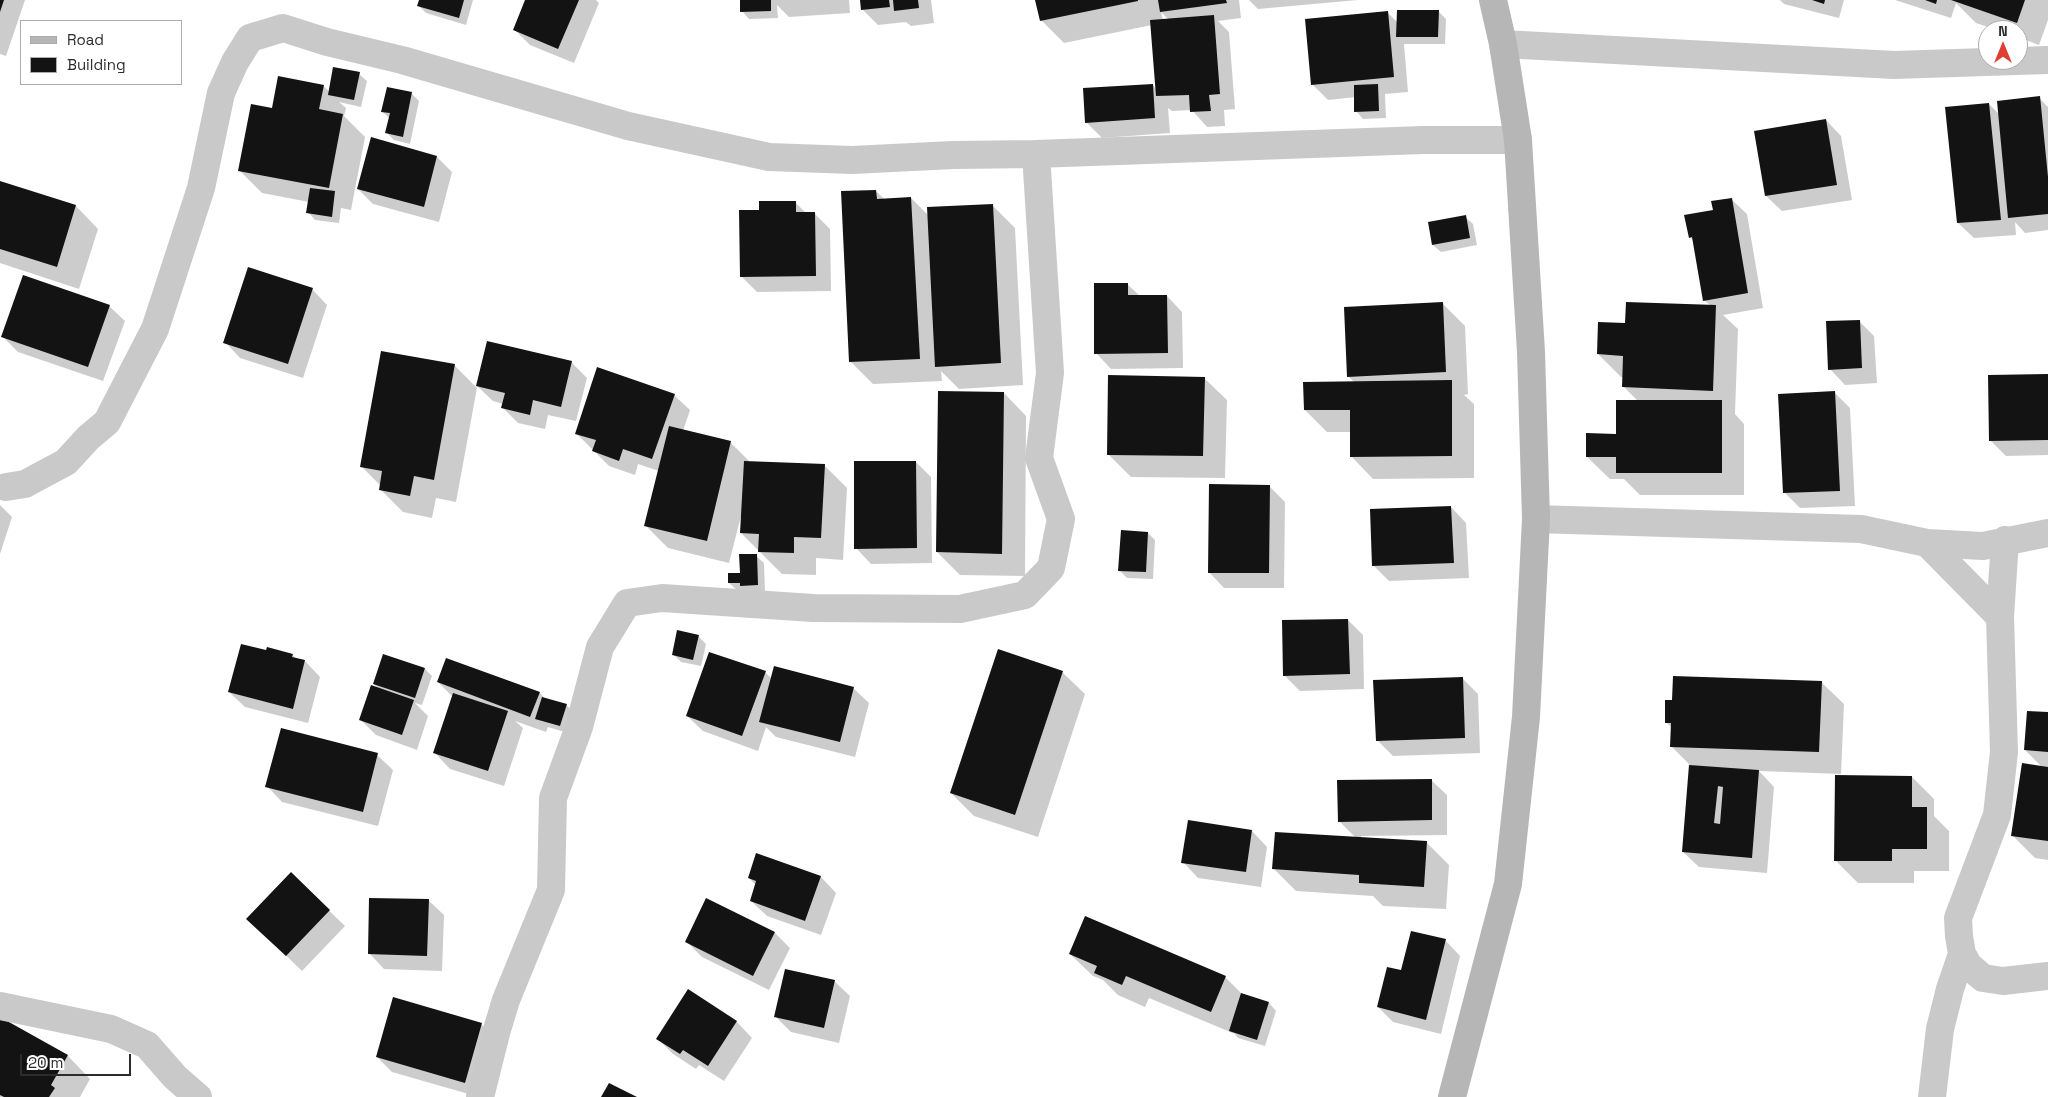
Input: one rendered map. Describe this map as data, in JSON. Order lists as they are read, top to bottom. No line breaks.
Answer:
{"legend":["Road","Building"],"scale_bar":"20 m","north":"top"}
